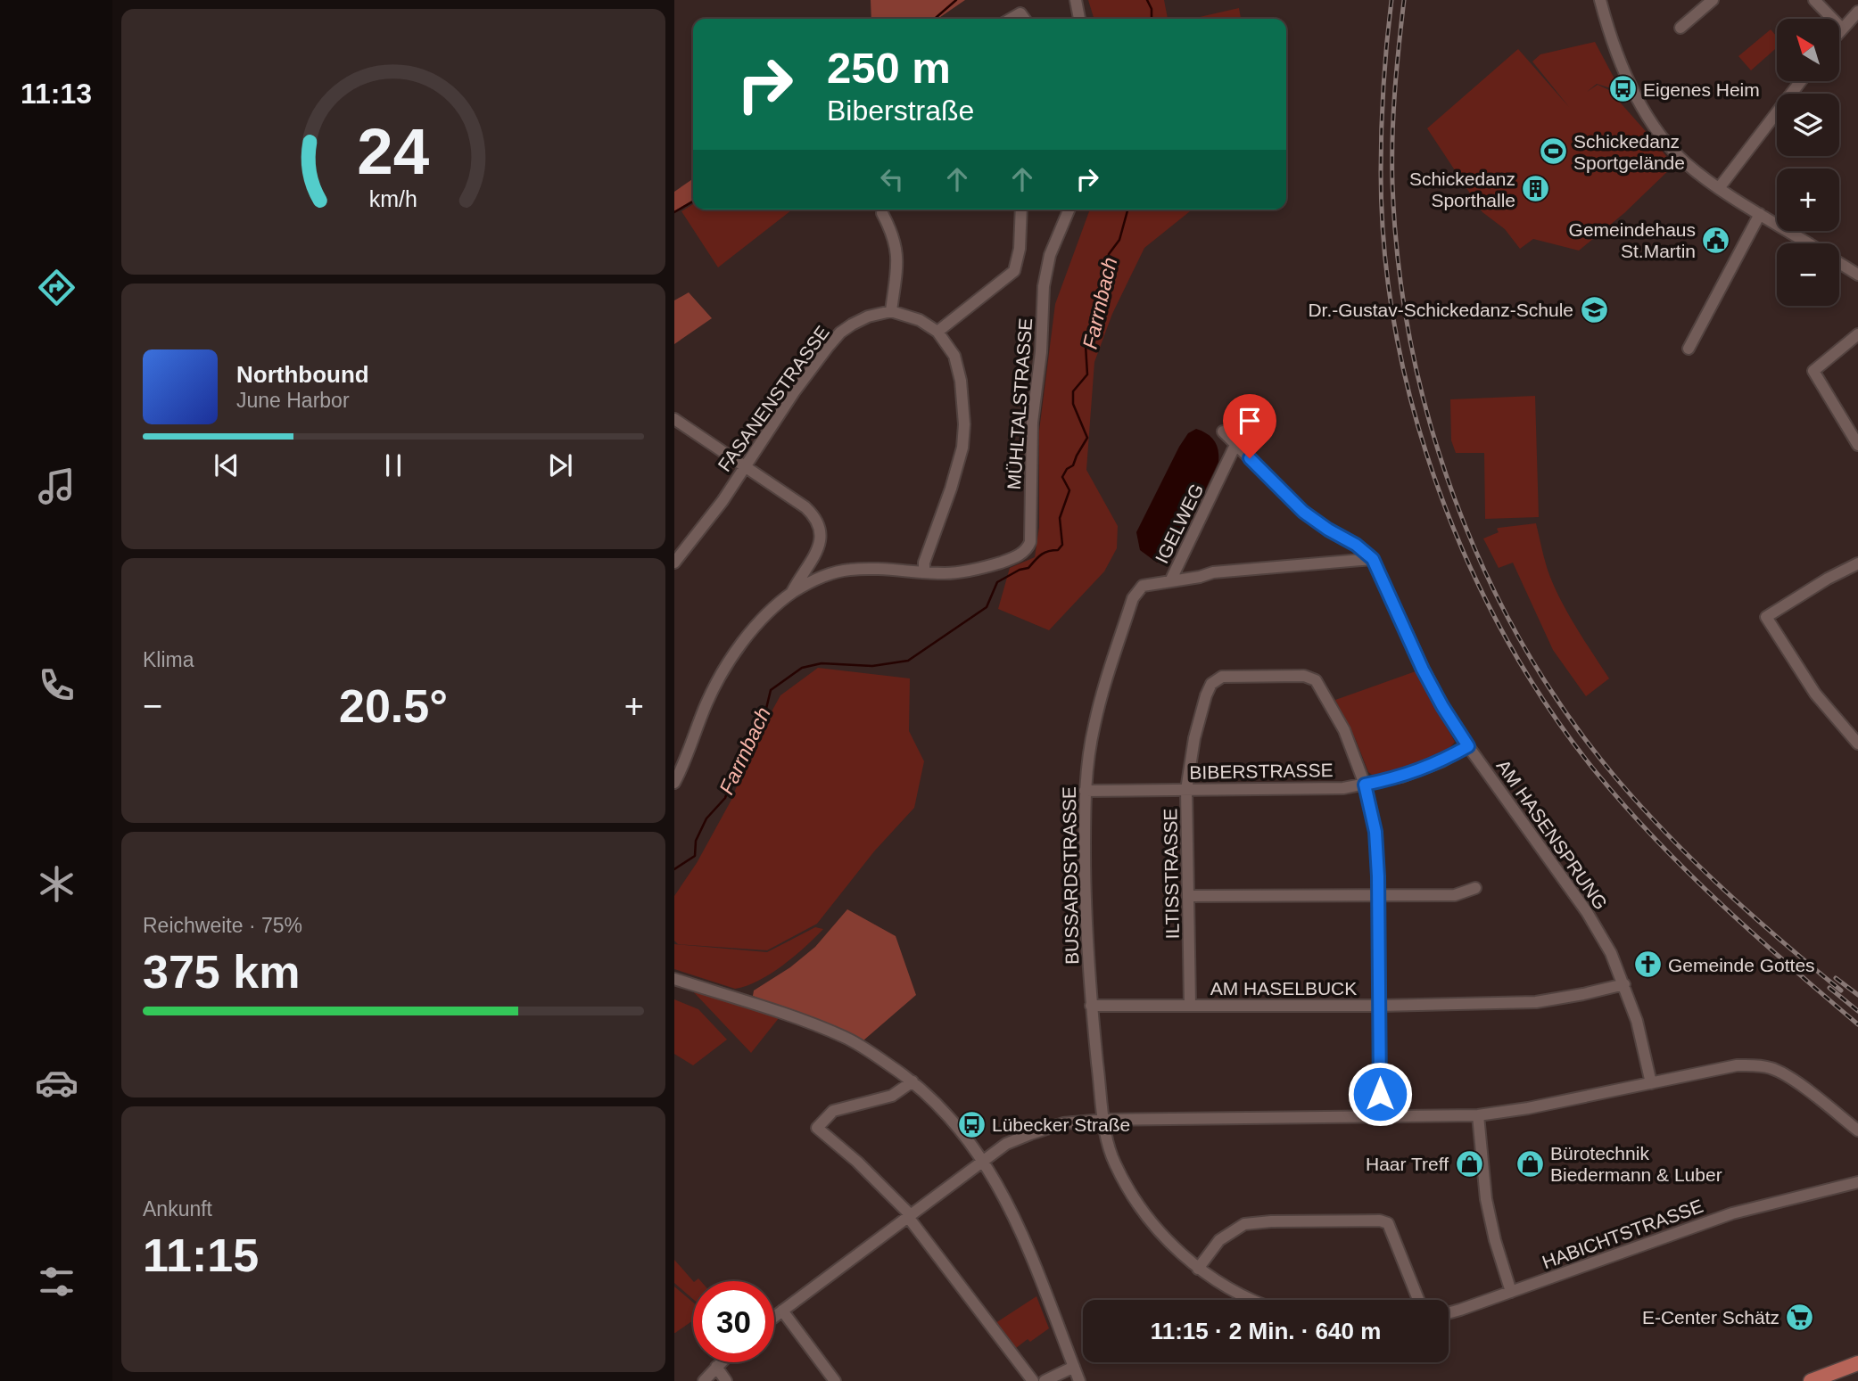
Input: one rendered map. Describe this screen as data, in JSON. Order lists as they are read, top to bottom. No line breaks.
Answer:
{"streets":{"street":["FASANENSTRASSE","MÜHLTALSTRASSE","IGELWEG","BIBERSTRASSE","AM HASENSPRUNG","ILTISSTRASSE","BUSSARDSTRASSE","AM HASELBUCK","HABICHTSTRASSE"]},"crossings":[["IGELWEG","AM HASENSPRUNG"],["IGELWEG","BUSSARDSTRASSE"],["BIBERSTRASSE","AM HASENSPRUNG"],["BIBERSTRASSE","ILTISSTRASSE"],["BIBERSTRASSE","BUSSARDSTRASSE"],["AM HASENSPRUNG","AM HASELBUCK"],["ILTISSTRASSE","AM HASELBUCK"],["BUSSARDSTRASSE","AM HASELBUCK"]],"water":["Farrnbach"],"places":{"bus stop":["Eigenes Heim","Lübecker Straße"],"sports":["Schickedanz Sportgelände"],"building":["Schickedanz Sporthalle"],"public building":["Gemeindehaus St.Martin"],"school or university":["Dr.-Gustav-Schickedanz-Schule"],"church":["Gemeinde Gottes"],"shop":["Haar Treff","Bürotechnik Biedermann & Luber"],"supermarket":["E-Center Schätz"]},"north":"top left","page":{"tabs":"11:13","map_buttons":["+","−"],"turn":["250 m","Biberstraße"],"song":["Northbound","June Harbor"],"tile":["Klima",["Reichweite · 75%","375 km"],["Ankunft","11:15"]],"heat":["−","20.5°","+"],"limit":"30","trip":"11:15 · 2 Min. · 640 m","gauge":["24","km/h"]}}
